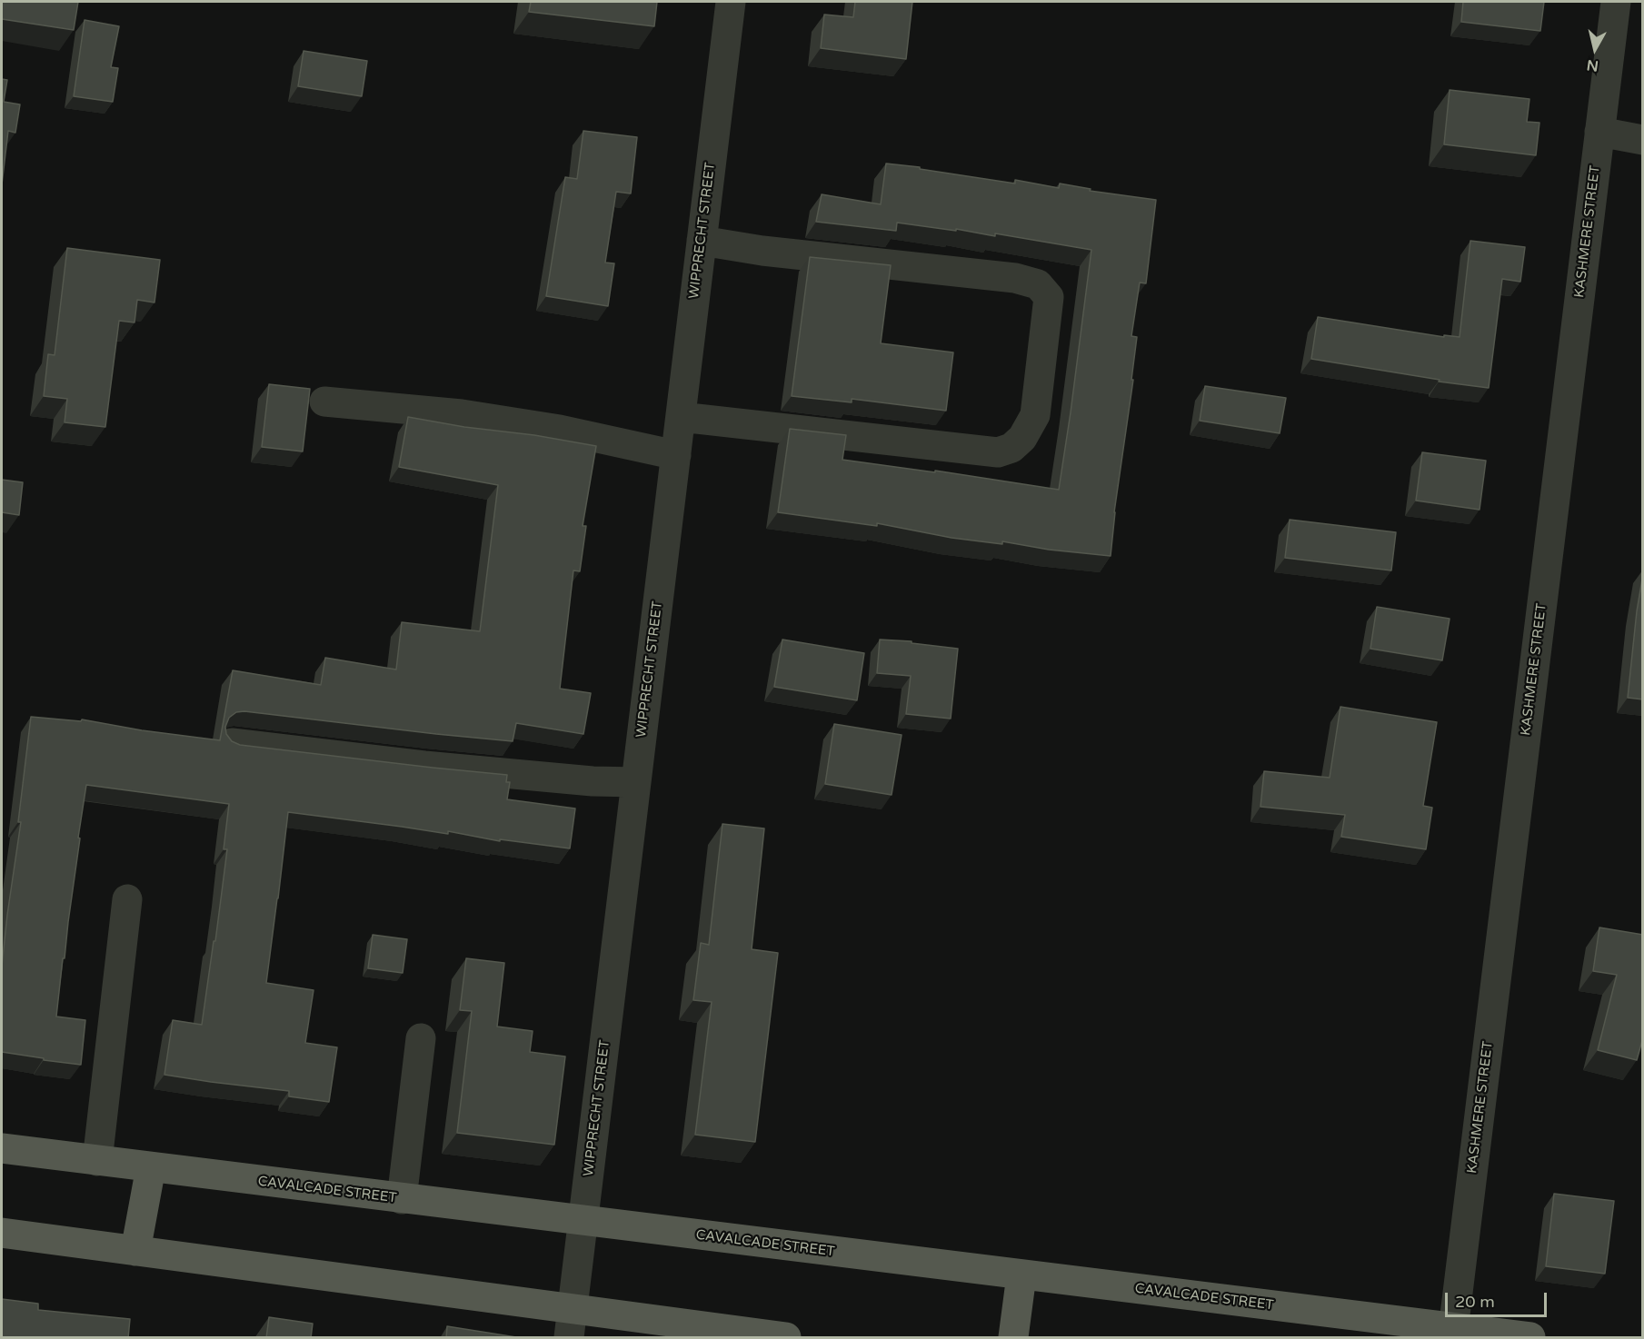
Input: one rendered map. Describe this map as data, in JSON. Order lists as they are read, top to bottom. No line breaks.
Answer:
{"streets":{"main road":["CAVALCADE STREET"],"street":["WIPPRECHT STREET","KASHMERE STREET"]},"crossings":[["WIPPRECHT STREET","CAVALCADE STREET"],["KASHMERE STREET","CAVALCADE STREET"]],"scale_bar":"20 m","north":"bottom"}
